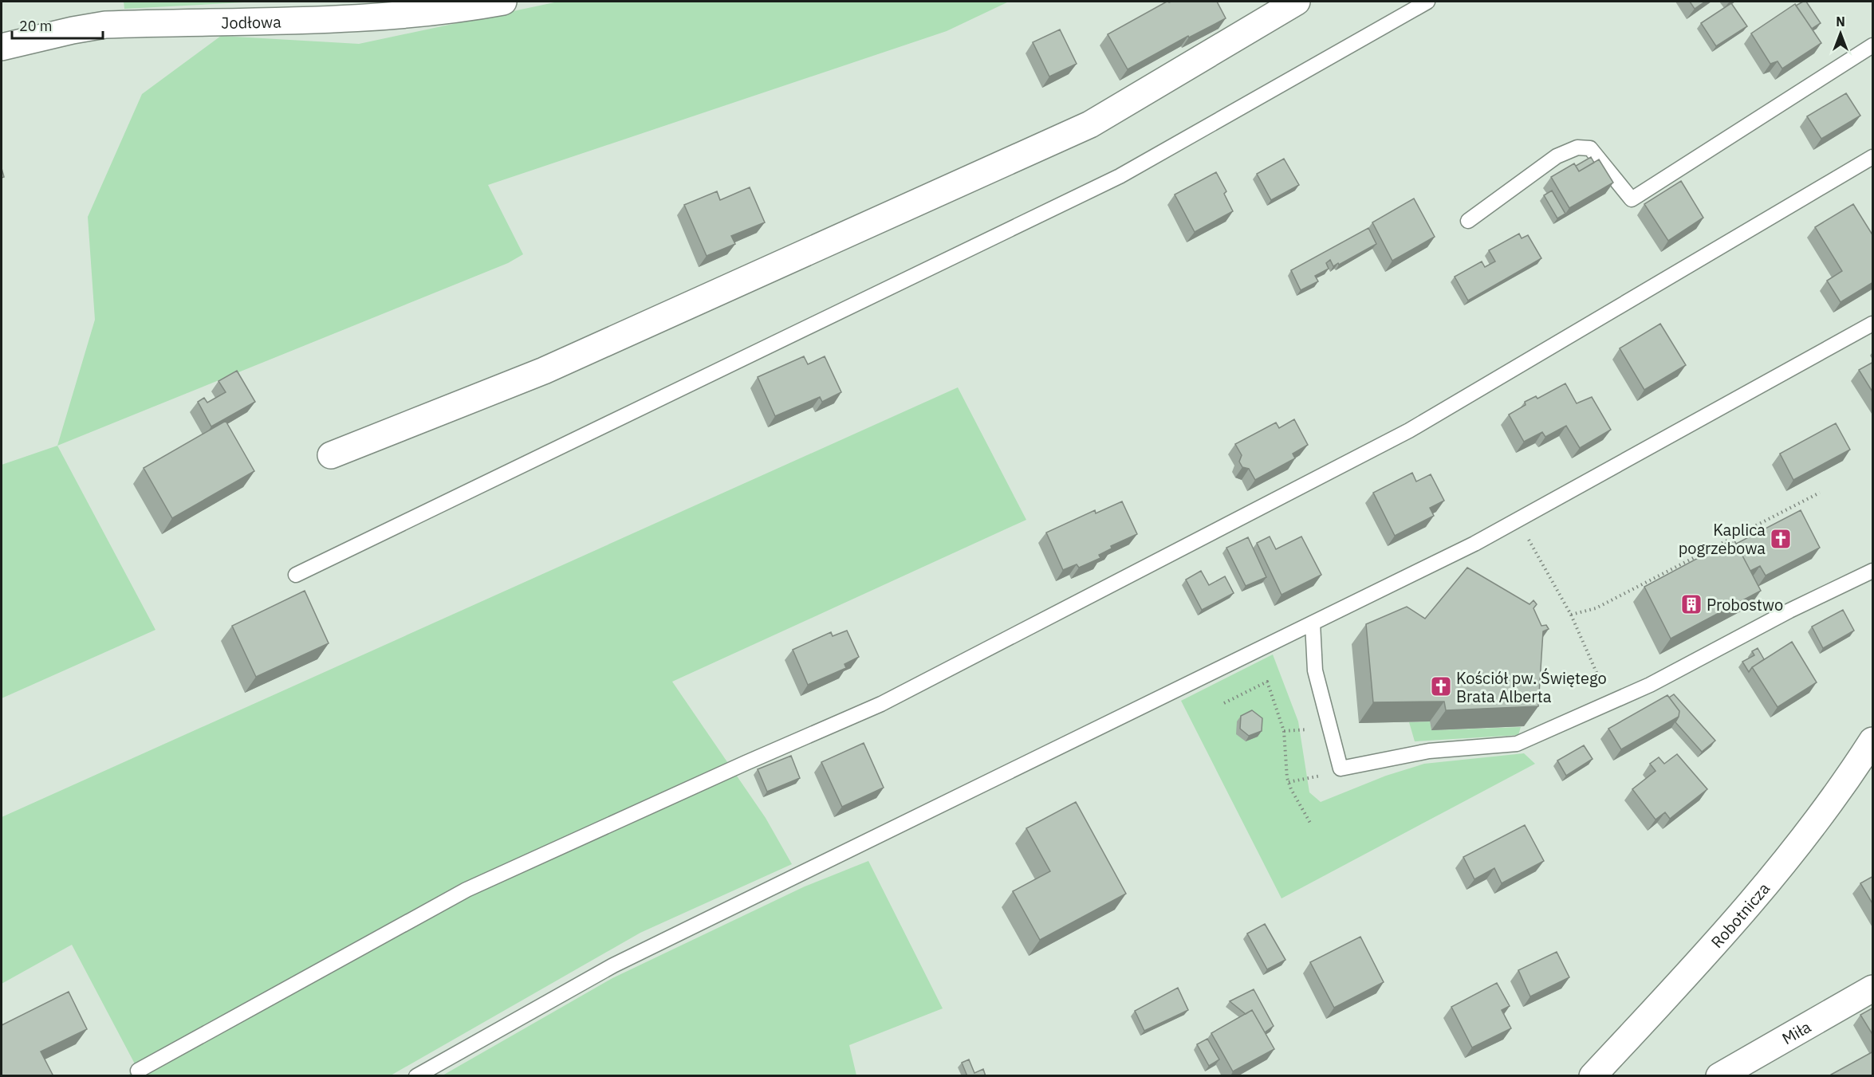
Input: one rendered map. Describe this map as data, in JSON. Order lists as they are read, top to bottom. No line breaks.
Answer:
{"streets":{"street":["Jodłowa","Robotnicza","Miła"]},"places":{"church":["Kaplica pogrzebowa","Kościół pw. Świętego Brata Alberta"],"building":["Probostwo"]},"scale_bar":"20 m","north":"top"}
